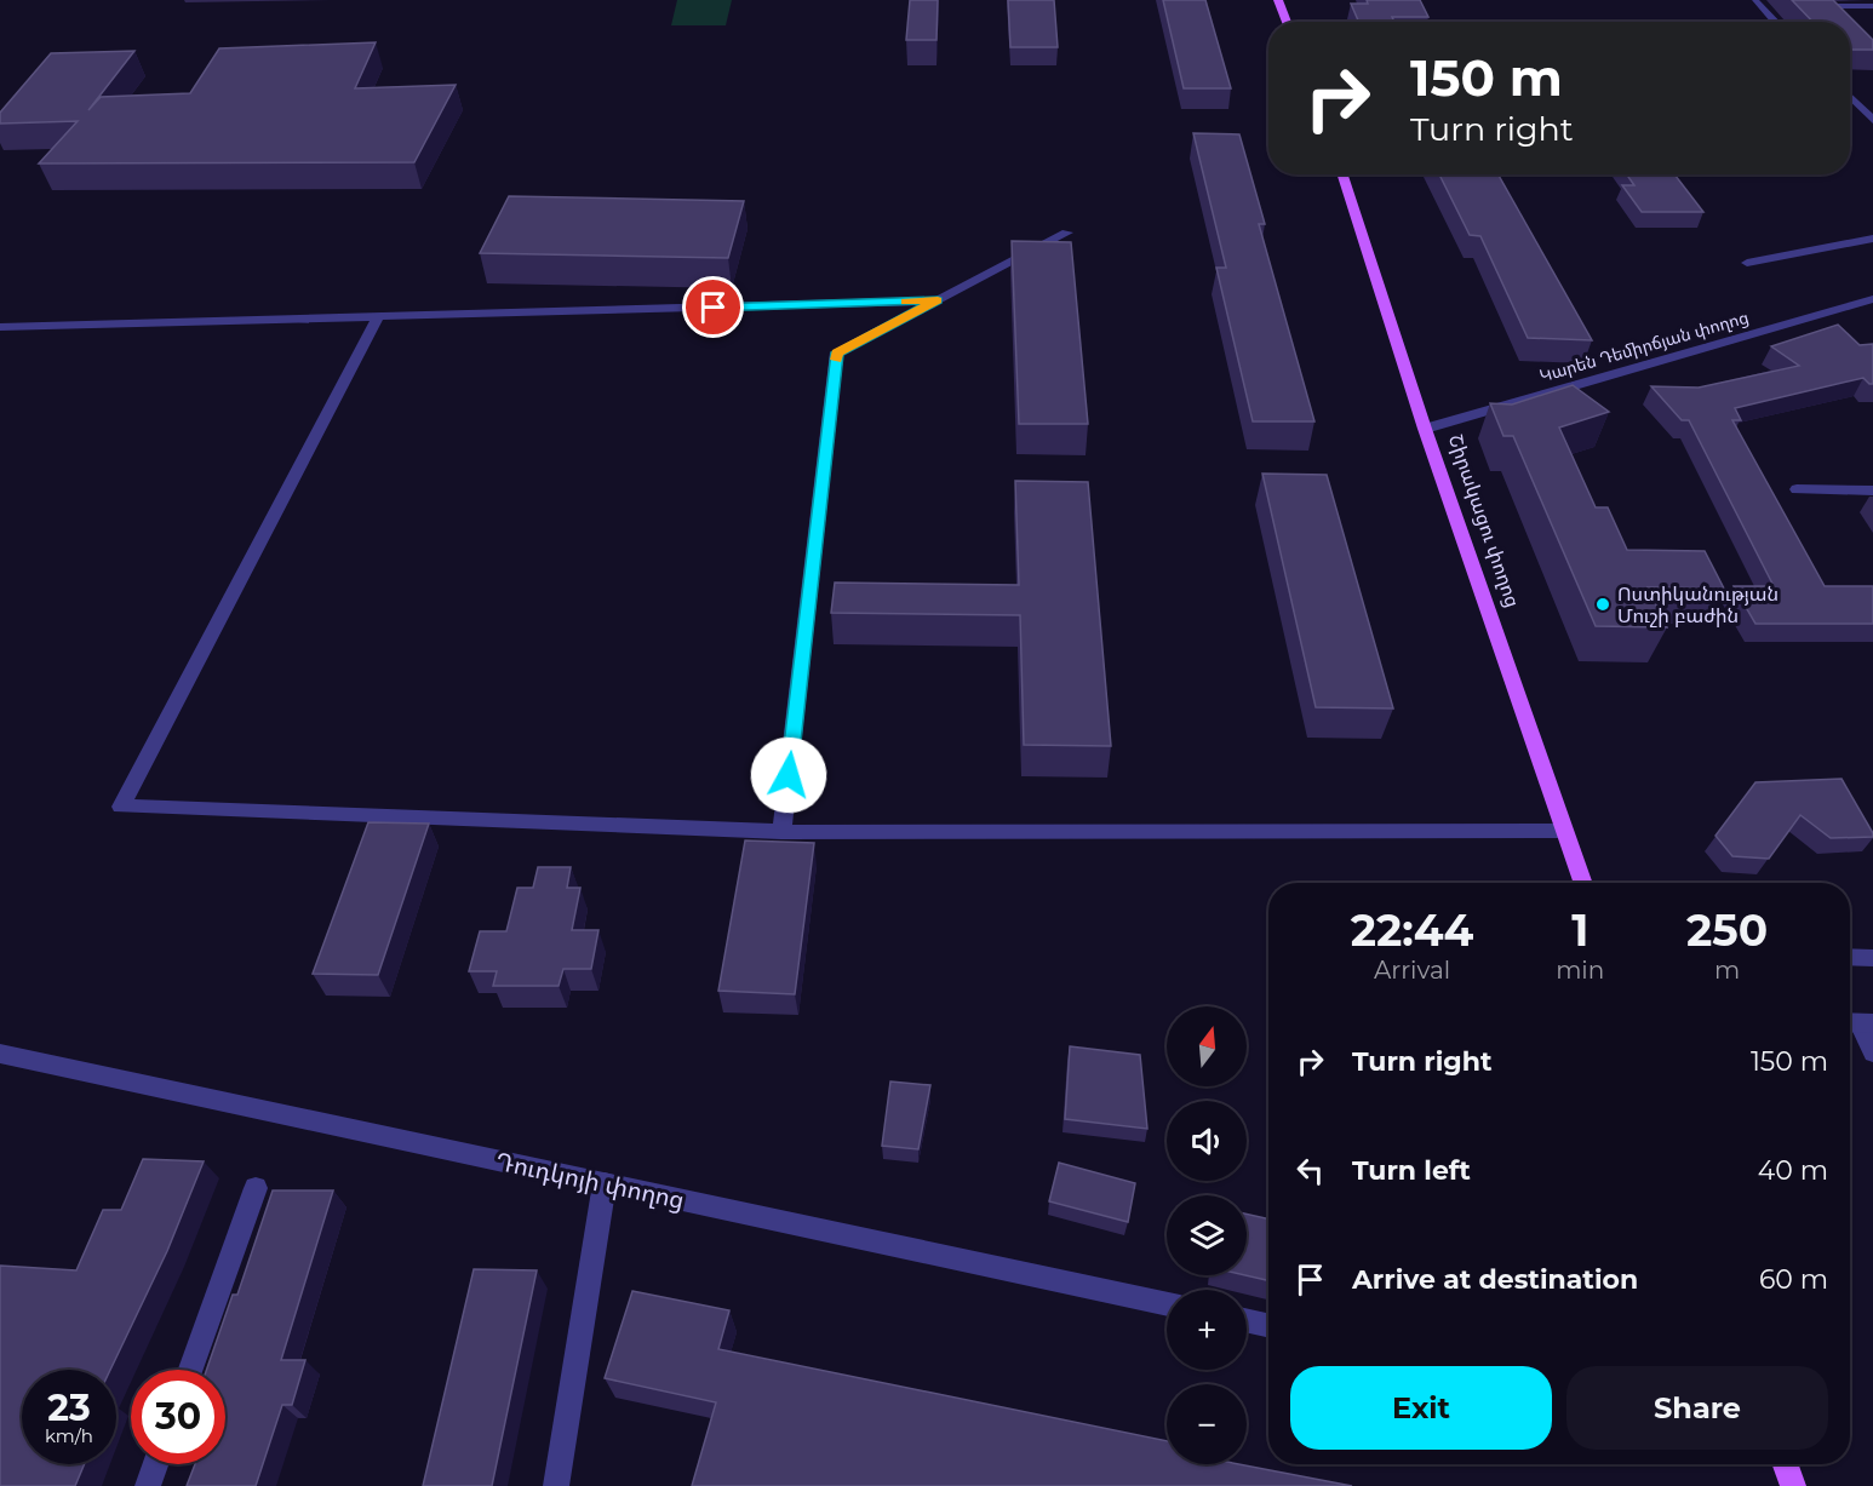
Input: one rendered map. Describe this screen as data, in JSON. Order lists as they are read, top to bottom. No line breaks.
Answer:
{"streets":{"main road":["Շիրակացու փողոց"],"street":["Կարեն Դեմիրճյան փողոց","Դուդկոյի փողոց"]},"crossings":[["Կարեն Դեմիրճյան փողոց","Շիրակացու փողոց"]],"places":["Ոստիկանության Մուշի բաժին"],"north":"top","page":{"turn":["150 m","Turn right"],"eta":["22:44","Arrival","1","min","250","m"],"map_buttons":["+","−"],"list":[{"name":"Turn right","value":"150 m"},{"name":"Turn left","value":"40 m"},{"name":"Arrive at destination","value":"60 m"}],"buttons":["Exit","Share"],"speed":"23 km/h","limit":"30"}}
